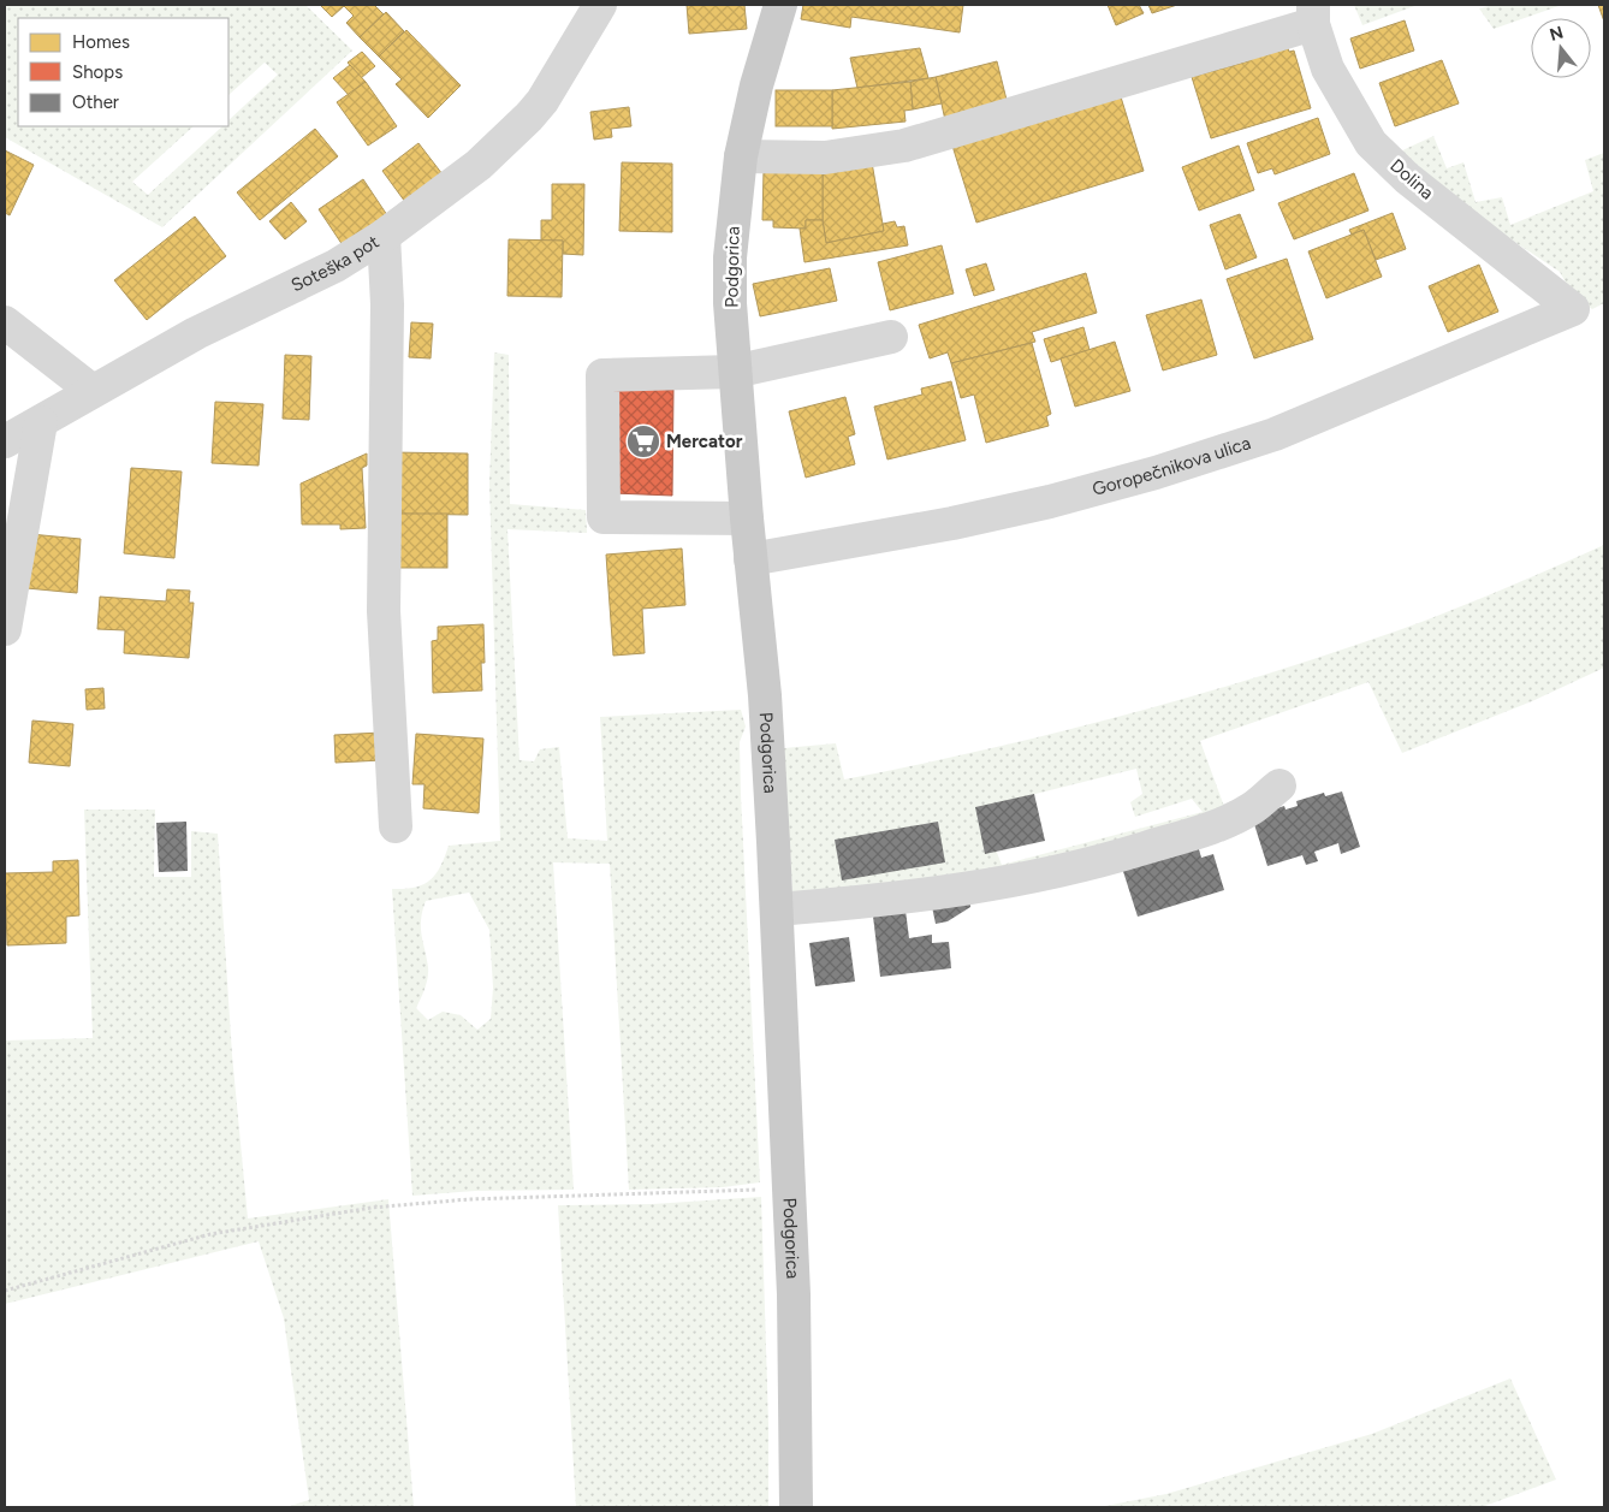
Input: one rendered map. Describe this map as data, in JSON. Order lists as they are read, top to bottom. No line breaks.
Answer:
{"streets":{"main road":["Podgorica"],"street":["Dolina","Soteška pot","Goropečnikova ulica"]},"crossings":[["Dolina","Goropečnikova ulica"],["Podgorica","Goropečnikova ulica"]],"places":{"supermarket":["Mercator"]},"legend":["Homes","Shops","Other"],"north":"top"}
